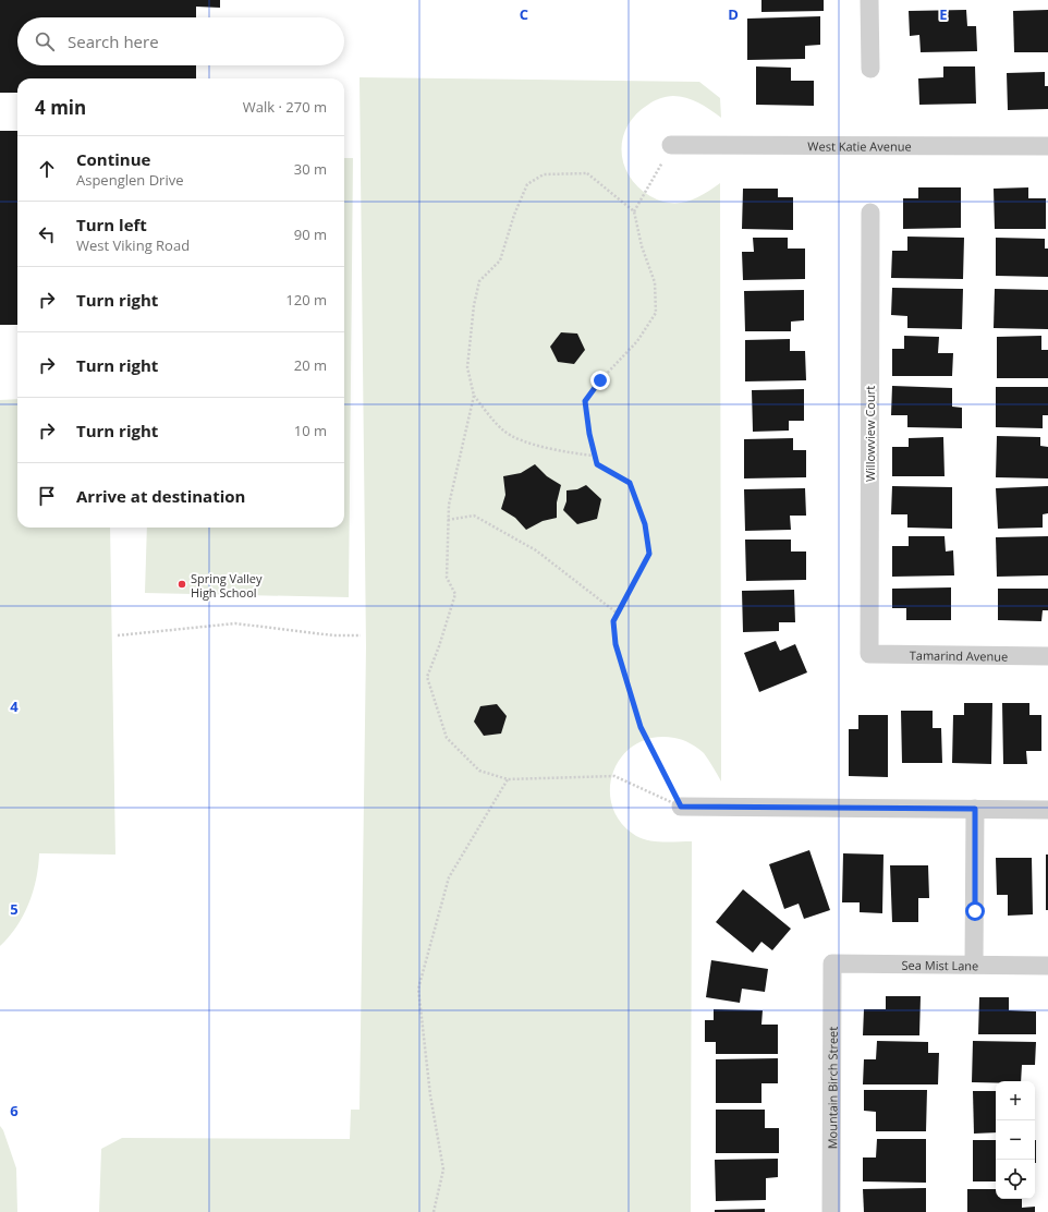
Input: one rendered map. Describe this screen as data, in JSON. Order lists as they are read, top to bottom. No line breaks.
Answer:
{"streets":{"street":["West Katie Avenue","Willowview Court","Tamarind Avenue","Sea Mist Lane","Mountain Birch Street"]},"crossings":[["Willowview Court","Tamarind Avenue"],["Sea Mist Lane","Mountain Birch Street"]],"places":["Spring Valley High School"],"page":{"search":"Search here","heading":["4 min","Walk · 270 m"],"list":[["Continue","Aspenglen Drive","30 m"],["Turn left","West Viking Road","90 m"],["Turn right","120 m"],["Turn right","20 m"],["Turn right","10 m"],"Arrive at destination"],"map_buttons":["+","−"]},"grid":{"columns":["C","D","E"],"rows":["4","5","6"]}}
